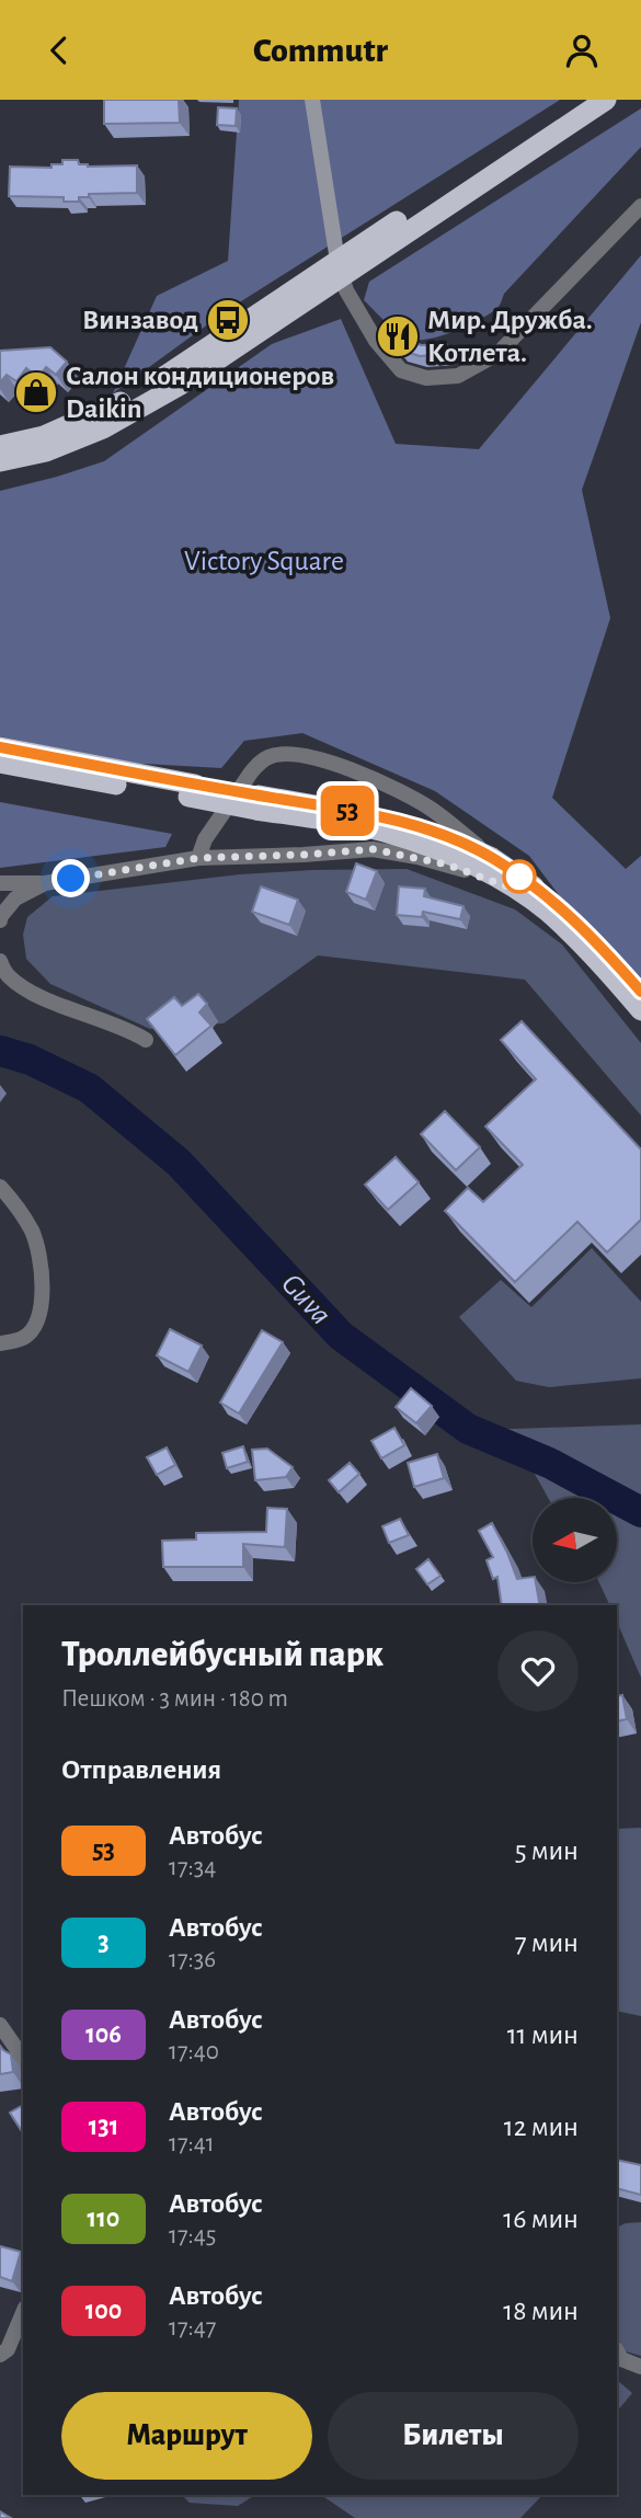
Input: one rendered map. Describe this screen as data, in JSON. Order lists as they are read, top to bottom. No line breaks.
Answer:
{"water":["Guva"],"parks":["Victory Square"],"places":{"bus stop":["Винзавод"],"restaurant":["Мир. Дружба. Котлета."],"shop":["Салон кондиционеров Daikin"]},"lines":["bus line 53"],"north":"left","page":{"header":"Commutr","on_map":"53","heading":[["Троллейбусный парк","Пешком · 3 мин · 180 m"],"Отправления"],"list":[{"mark":"53","name":"Автобус","note":"17:34","value":"5 мин"},{"mark":"3","name":"Автобус","note":"17:36","value":"7 мин"},{"mark":"106","name":"Автобус","note":"17:40","value":"11 мин"},{"mark":"131","name":"Автобус","note":"17:41","value":"12 мин"},{"mark":"110","name":"Автобус","note":"17:45","value":"16 мин"},{"mark":"100","name":"Автобус","note":"17:47","value":"18 мин"}],"buttons":["Маршрут","Билеты"]}}
